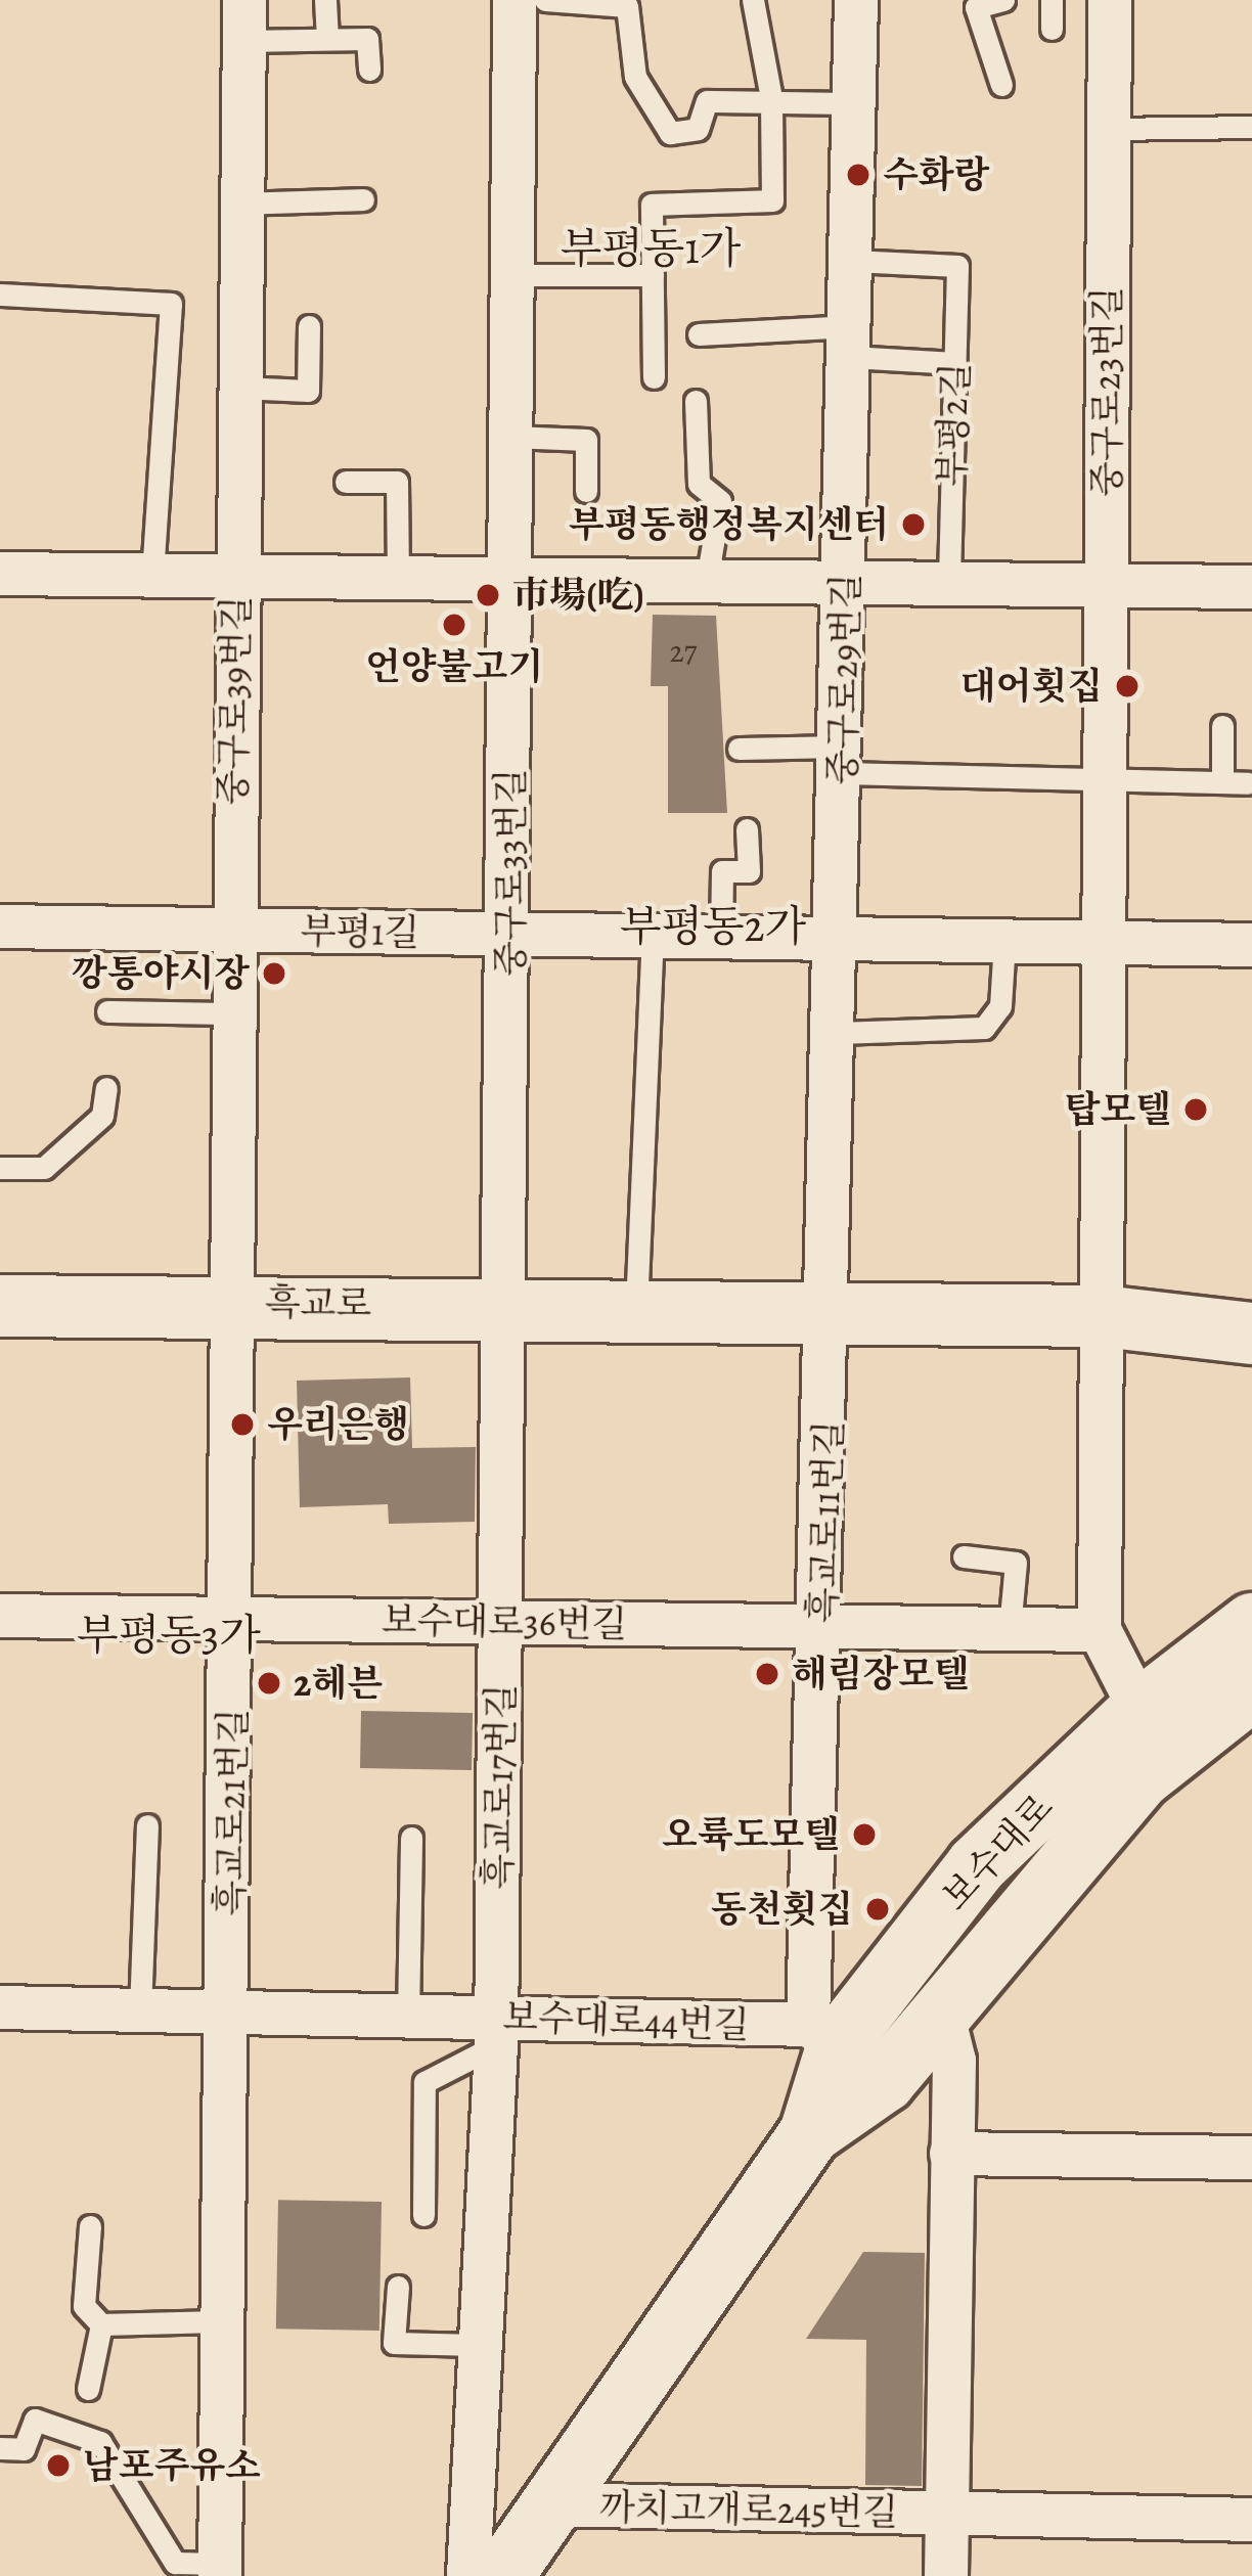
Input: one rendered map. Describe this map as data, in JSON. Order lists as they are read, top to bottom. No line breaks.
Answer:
{"streets":{"main road":["흑교로","보수대로"],"street":["중구로23번길","중구로29번길","중구로39번길","중구로33번길","부평1길","흑교로11번길","보수대로36번길","흑교로17번길","흑교로21번길","보수대로44번길","까치고개로245번길"],"lane":["부평2길"]},"crossings":[["중구로23번길","부평1길"],["중구로23번길","흑교로"],["중구로23번길","보수대로36번길"],["부평2길","중구로29번길"],["중구로29번길","부평1길"],["중구로29번길","흑교로"],["중구로29번길","흑교로11번길"],["중구로39번길","부평1길"],["중구로39번길","흑교로"],["중구로39번길","흑교로21번길"],["중구로33번길","부평1길"],["중구로33번길","흑교로"],["중구로33번길","흑교로17번길"],["흑교로","흑교로11번길"],["흑교로","흑교로17번길"],["흑교로","흑교로21번길"],["흑교로11번길","보수대로36번길"],["흑교로11번길","보수대로"],["흑교로11번길","보수대로44번길"],["보수대로36번길","흑교로17번길"],["보수대로36번길","흑교로21번길"],["흑교로17번길","보수대로44번길"],["흑교로21번길","보수대로44번길"],["보수대로","보수대로44번길"],["보수대로","까치고개로245번길"]],"districts":["부평동1가","부평동2가","부평동3가"],"places":["수화랑","부평동행정복지센터","市場(吃)","언양불고기","대어횟집","깡통야시장","탑모텔","우리은행","해림장모텔","2헤븐","오륙도모텔","동천횟집","남포주유소"],"house_numbers":["27"]}
